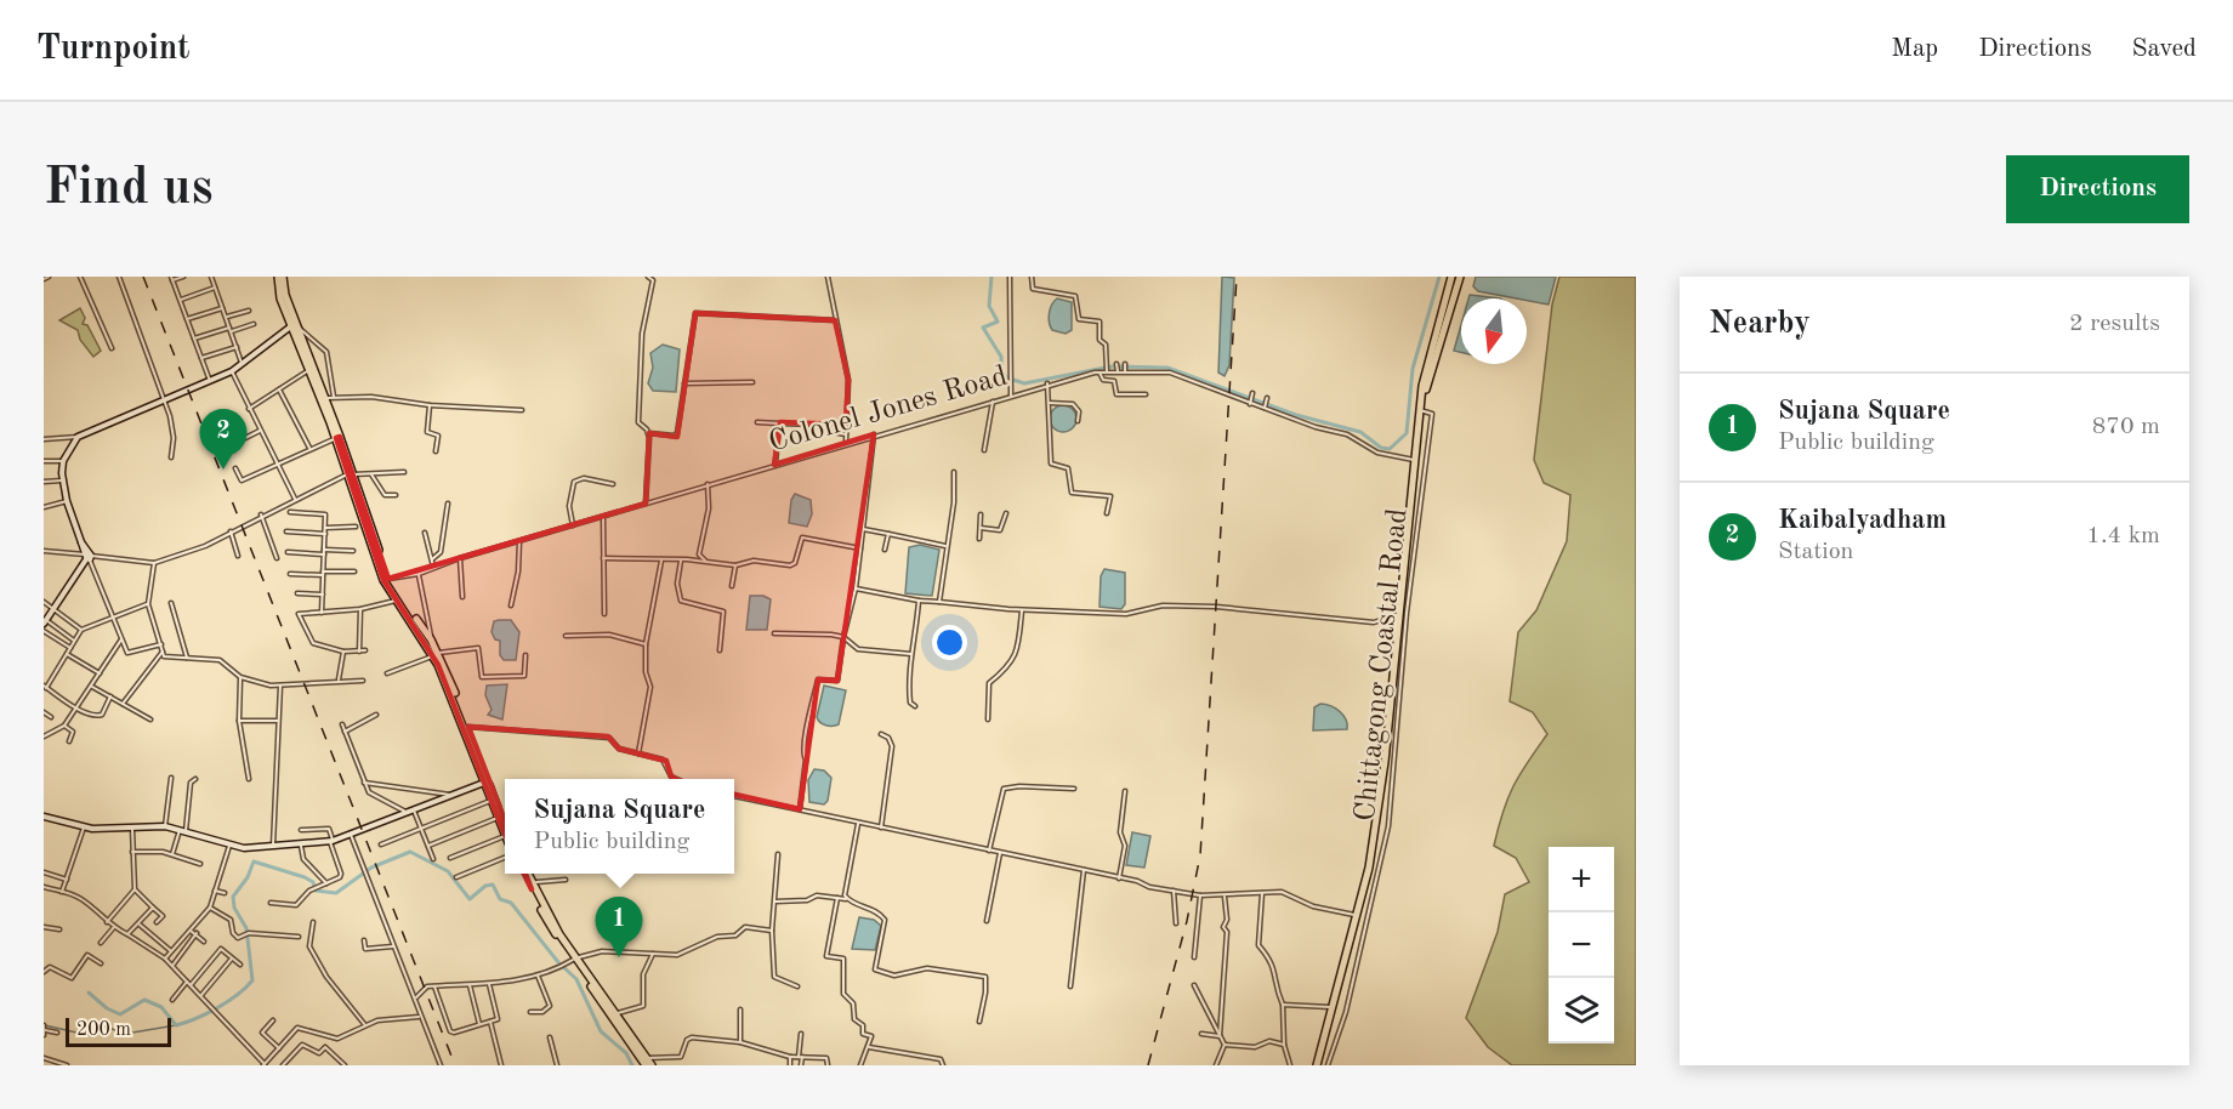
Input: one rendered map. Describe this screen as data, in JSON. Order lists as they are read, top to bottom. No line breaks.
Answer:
{"streets":{"street":["Colonel Jones Road","Chittagong Coastal Road"]},"scale_bar":"200 m","north":"bottom","page":{"header":"Turnpoint","nav":["Map","Directions","Saved"],"buttons":"Directions","title":"Find us","heading":["Nearby","2 results"],"list":[{"mark":"1","name":"Sujana Square","note":"Public building","value":"870 m"},{"mark":"2","name":"Kaibalyadham","note":"Station","value":"1.4 km"}],"pins":["2","1"],"popup":["Sujana Square","Public building"],"map_buttons":["+","−"],"scale":"200 m"}}
